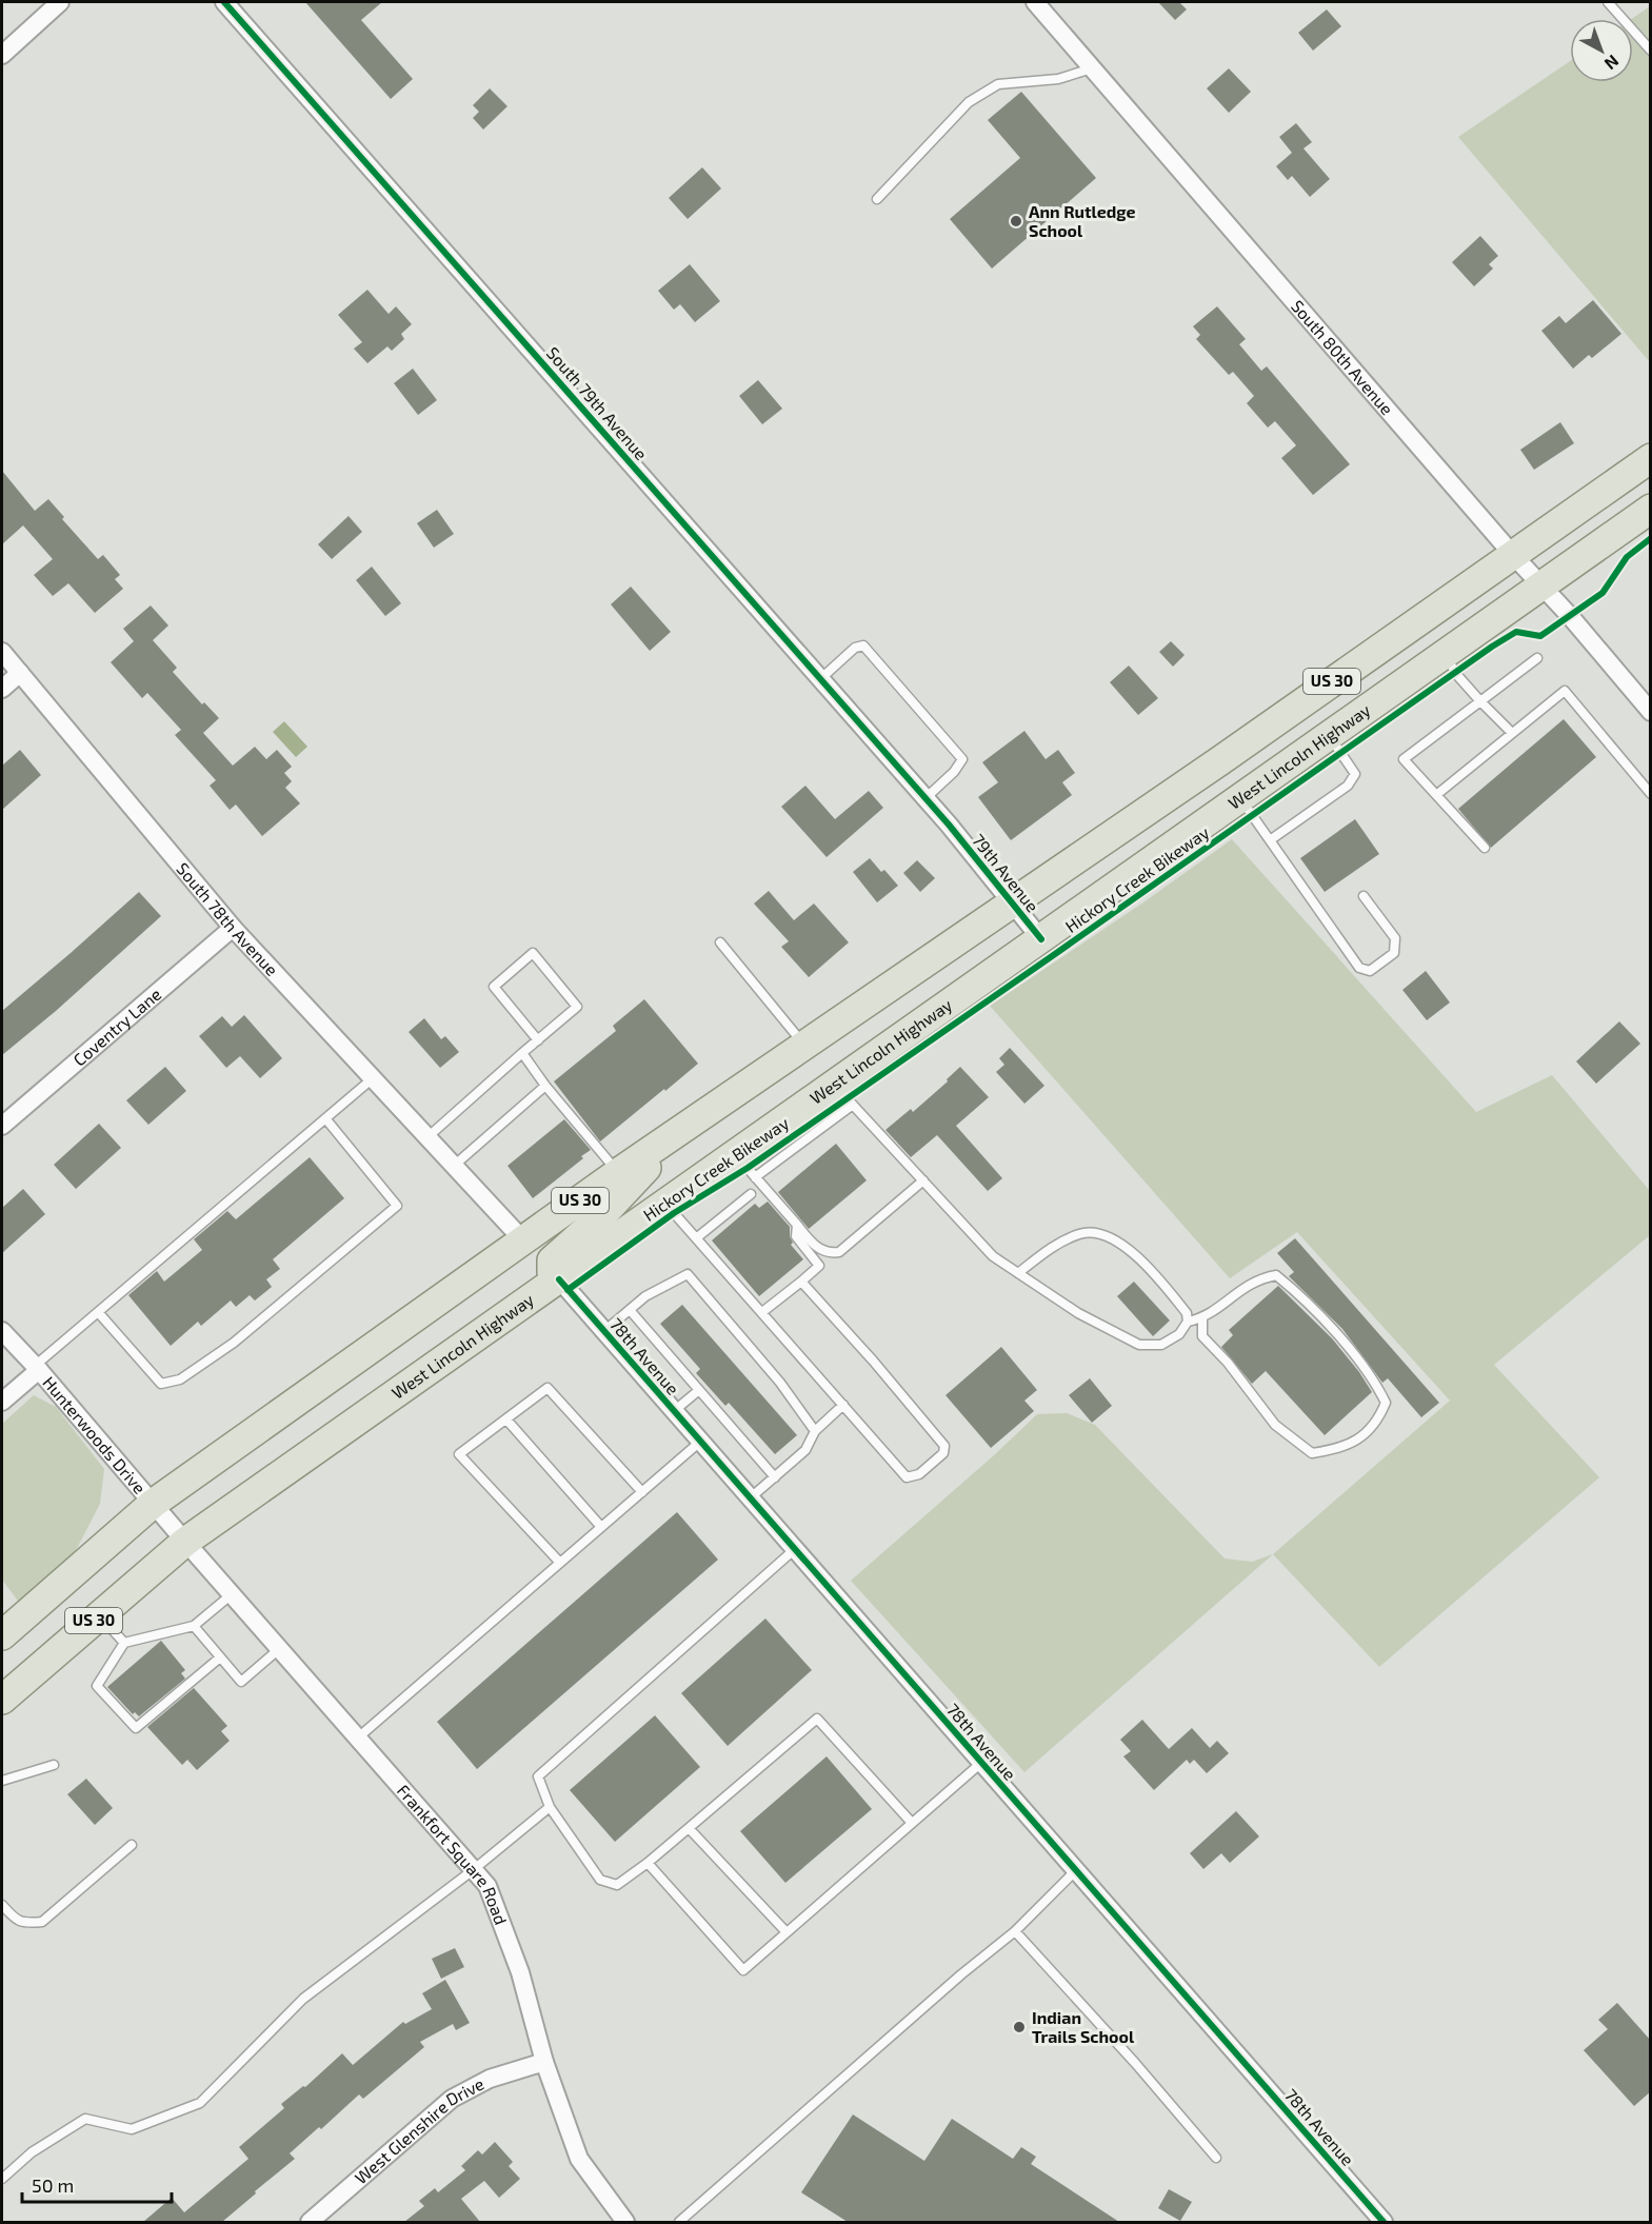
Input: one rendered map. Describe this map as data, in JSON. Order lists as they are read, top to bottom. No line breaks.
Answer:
{"streets":{"main road":["US 30","West Lincoln Highway"],"street":["South 80th Avenue","South 79th Avenue","79th Avenue","South 78th Avenue","Coventry Lane","78th Avenue","Hunterwoods Drive","Frankfort Square Road","West Glenshire Drive"],"cycle path":["Hickory Creek Bikeway"]},"crossings":[["South 80th Avenue","US 30"],["South 80th Avenue","West Lincoln Highway"],["South 79th Avenue","79th Avenue"],["US 30","79th Avenue"],["US 30","Hunterwoods Drive"],["West Lincoln Highway","79th Avenue"],["West Lincoln Highway","78th Avenue"],["West Lincoln Highway","Hunterwoods Drive"],["West Lincoln Highway","Frankfort Square Road"],["South 78th Avenue","Coventry Lane"],["Hunterwoods Drive","Frankfort Square Road"],["Frankfort Square Road","West Glenshire Drive"]],"places":["Ann Rutledge School","Indian Trails School"],"scale_bar":"50 m","north":"bottom right"}
